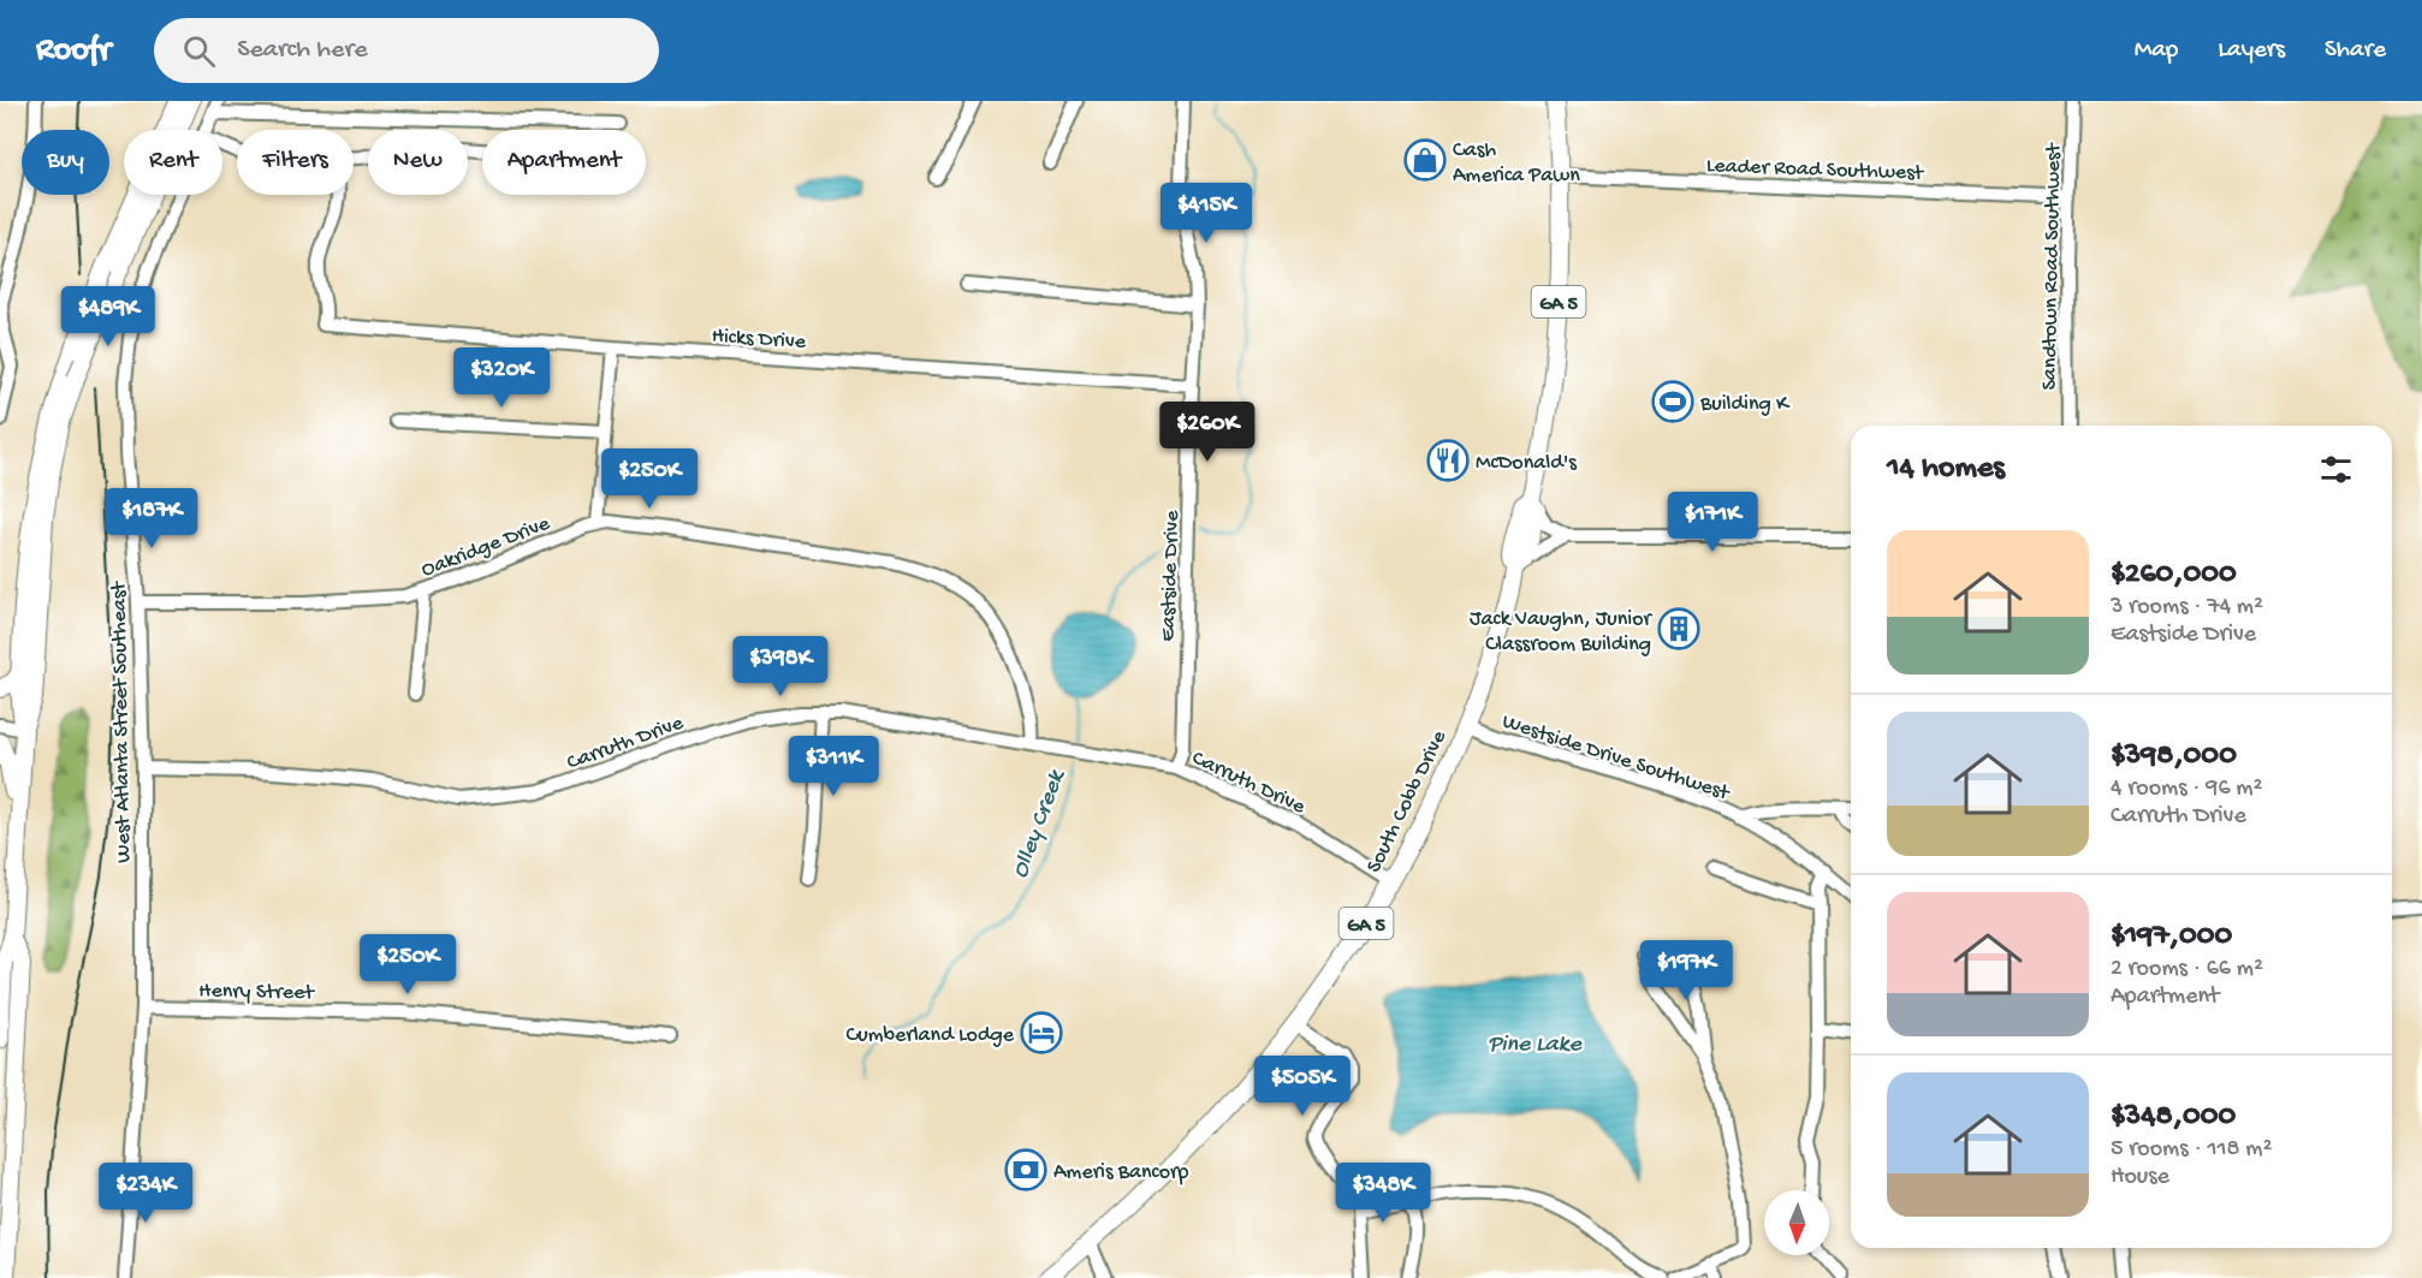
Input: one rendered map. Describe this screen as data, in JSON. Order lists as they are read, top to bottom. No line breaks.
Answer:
{"streets":{"main road":["GA 5","South Cobb Drive"],"street":["Leader Road Southwest","Sandtown Road Southwest","Hicks Drive","Oakridge Drive","Eastside Drive","West Atlanta Street Southeast","Carruth Drive","Westside Drive Southwest","Henry Street"]},"crossings":[["Leader Road Southwest","Sandtown Road Southwest"],["Leader Road Southwest","South Cobb Drive"],["Hicks Drive","Eastside Drive"],["Oakridge Drive","West Atlanta Street Southeast"],["Oakridge Drive","Carruth Drive"],["Eastside Drive","Carruth Drive"],["West Atlanta Street Southeast","Carruth Drive"],["West Atlanta Street Southeast","Henry Street"],["Carruth Drive","South Cobb Drive"],["Westside Drive Southwest","South Cobb Drive"]],"water":["Olley Creek","Pine Lake"],"places":{"shop":["Cash America Pawn"],"sports":["Building K"],"restaurant":["McDonald's"],"building":["Jack Vaughn, Junior Classroom Building"],"hotel":["Cumberland Lodge"],"bank":["Ameris Bancorp"]},"north":"bottom","page":{"header":"Roofr","search":"Search here","nav":["Map","Layers","Share"],"chip":["Buy","Rent","Filters","New","Apartment"],"price":["$415K","$489K","$320K","$260K","$250K","$187K","$171K","$398K","$311K","$250K","$197K","$505K","$234K","$348K"],"heading":"14 homes","list":[{"name":"$260,000","note":"3 rooms · 74 m² · Eastside Drive"},{"name":"$398,000","note":"4 rooms · 96 m² · Carruth Drive"},{"name":"$197,000","note":"2 rooms · 66 m² · Apartment"},{"name":"$348,000","note":"5 rooms · 118 m² · House"}]}}
